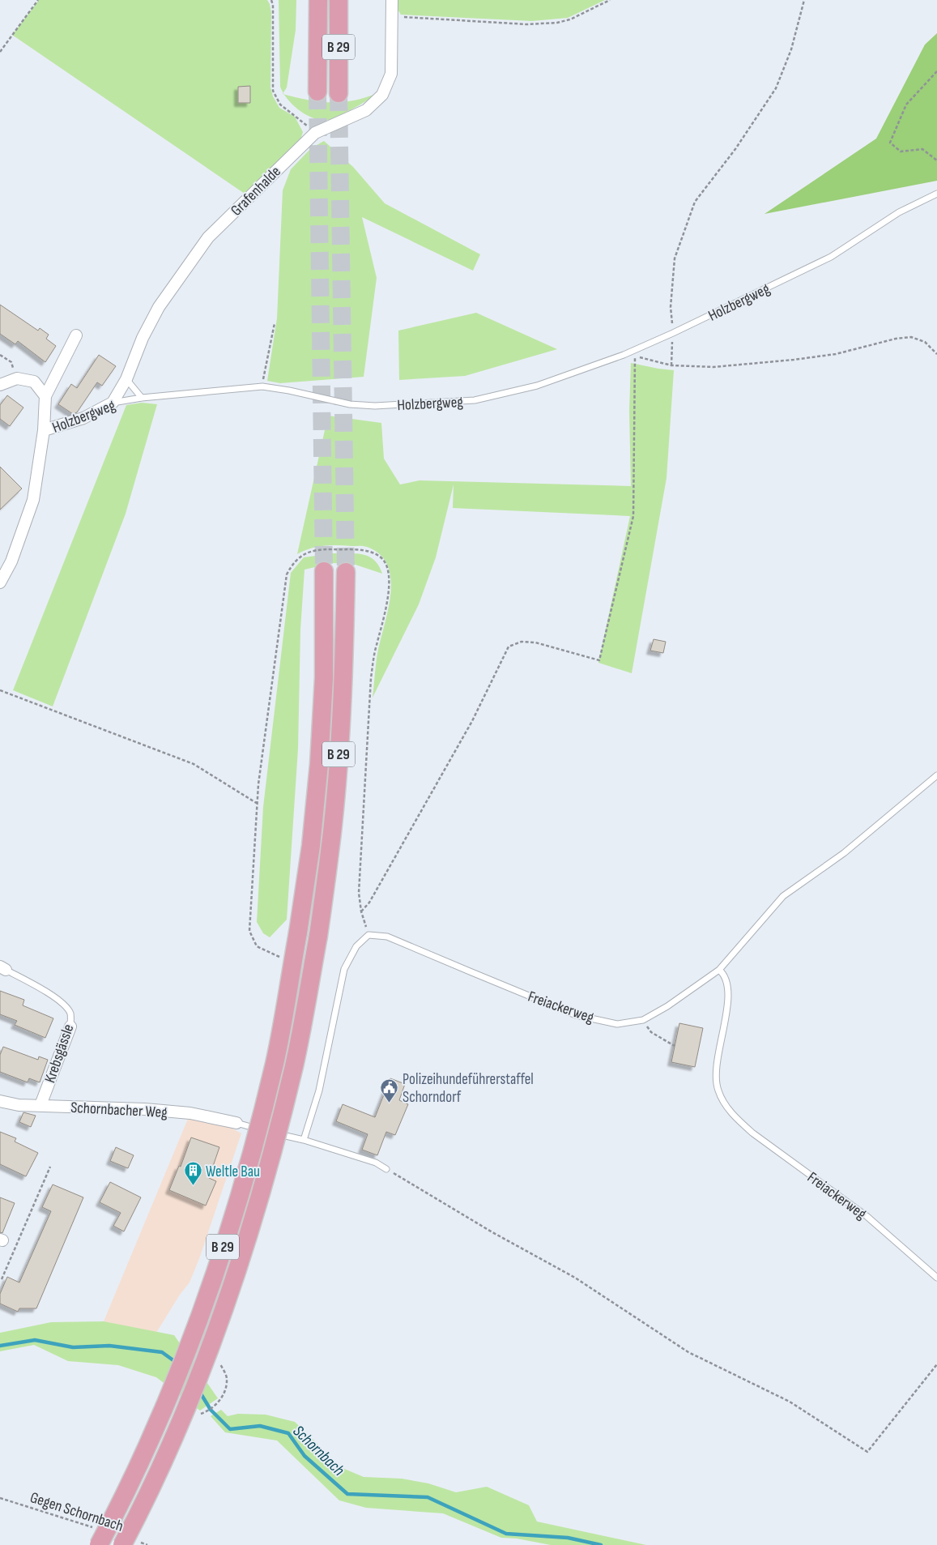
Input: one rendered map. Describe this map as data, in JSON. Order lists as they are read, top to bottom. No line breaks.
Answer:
{"streets":{"highway":["B 29"],"street":["Grafenhalde","Holzbergweg","Krebsgässle","Schornbacher Weg"],"lane":["Freiackerweg"],"path":["Gegen Schornbach"]},"crossings":[["B 29","Gegen Schornbach"],["Grafenhalde","Holzbergweg"],["Krebsgässle","Schornbacher Weg"]],"water":["Schornbach"],"places":{"public building":["Polizeihundeführerstaffel Schorndorf"],"building":["Weltle Bau"]}}
